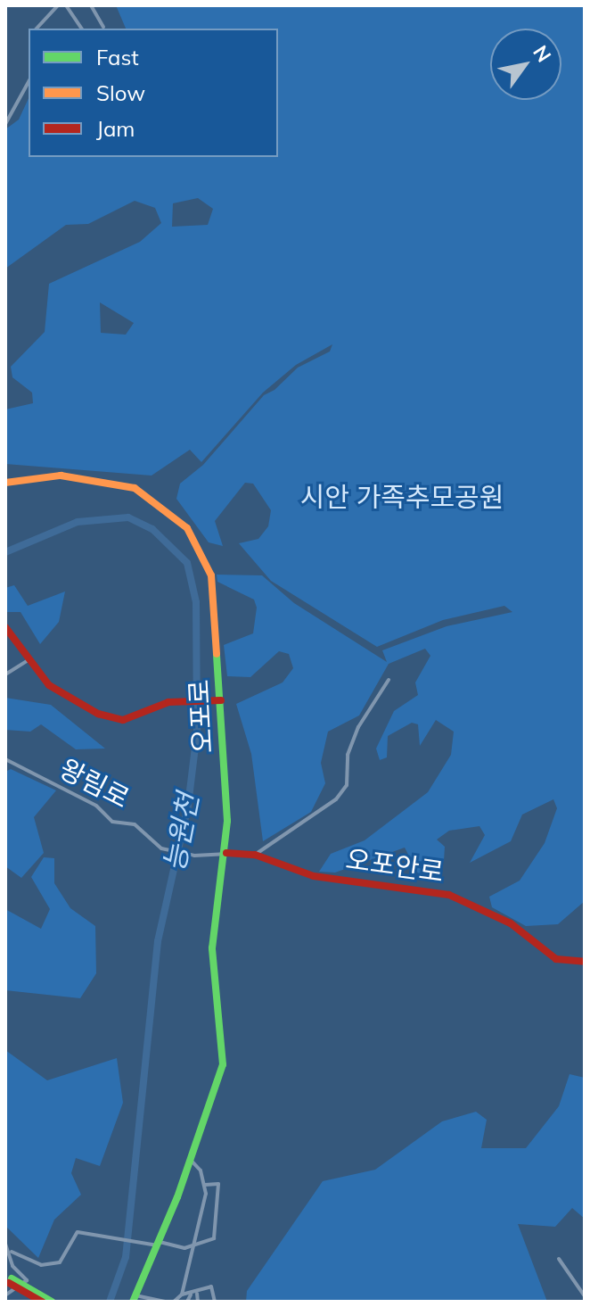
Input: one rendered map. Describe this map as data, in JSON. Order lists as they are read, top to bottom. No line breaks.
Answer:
{"streets":{"main road":["오포로","오포안로"],"street":["왕림로"]},"crossings":[["오포로","왕림로"],["오포로","오포안로"],["왕림로","오포안로"]],"water":["능원천"],"parks":["시안 가족추모공원"],"legend":["Fast","Slow","Jam"],"north":"top right"}
